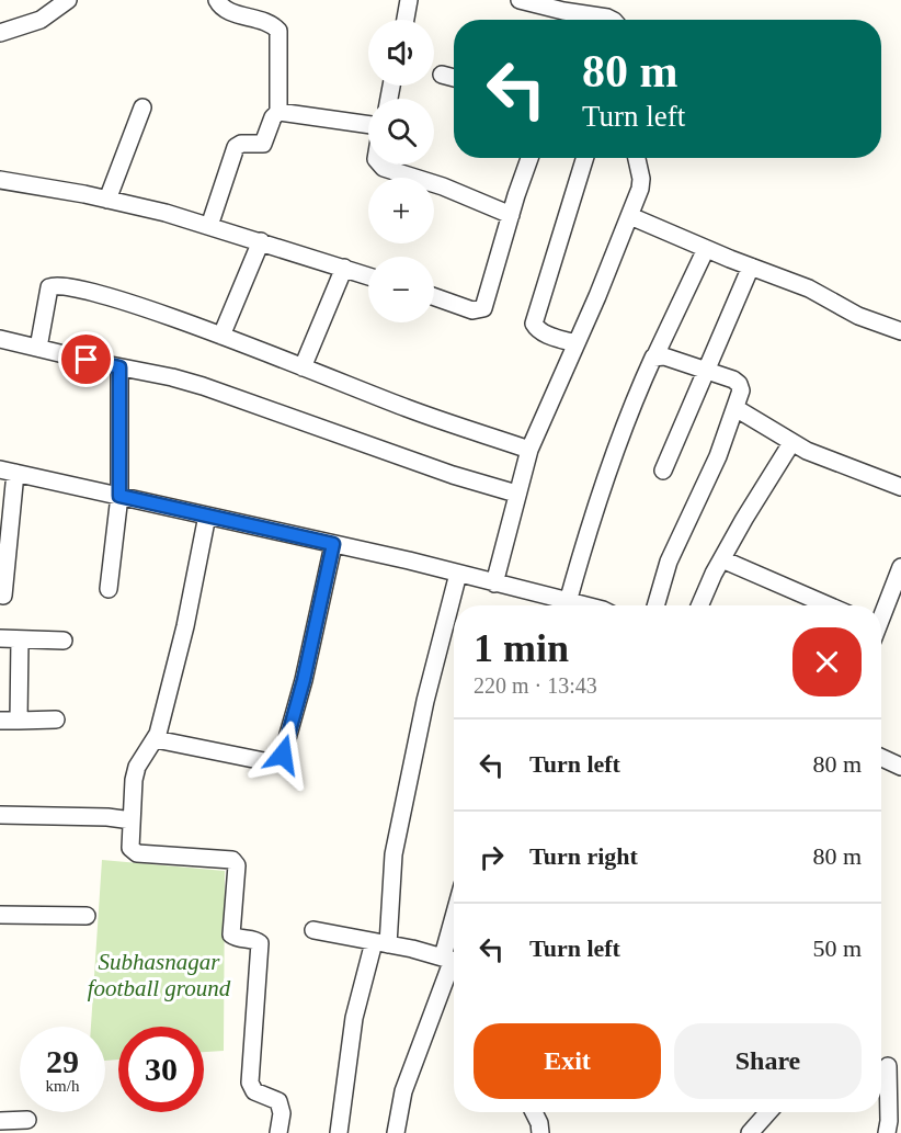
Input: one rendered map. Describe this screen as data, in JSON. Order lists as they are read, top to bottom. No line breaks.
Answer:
{"parks":["Subhasnagar football ground"],"page":{"map_buttons":["+","−"],"turn":["80 m","Turn left"],"heading":["1 min","220 m · 13:43"],"list":[{"name":"Turn left","value":"80 m"},{"name":"Turn right","value":"80 m"},{"name":"Turn left","value":"50 m"}],"buttons":["Exit","Share"],"speed":"29 km/h","limit":"30"}}
